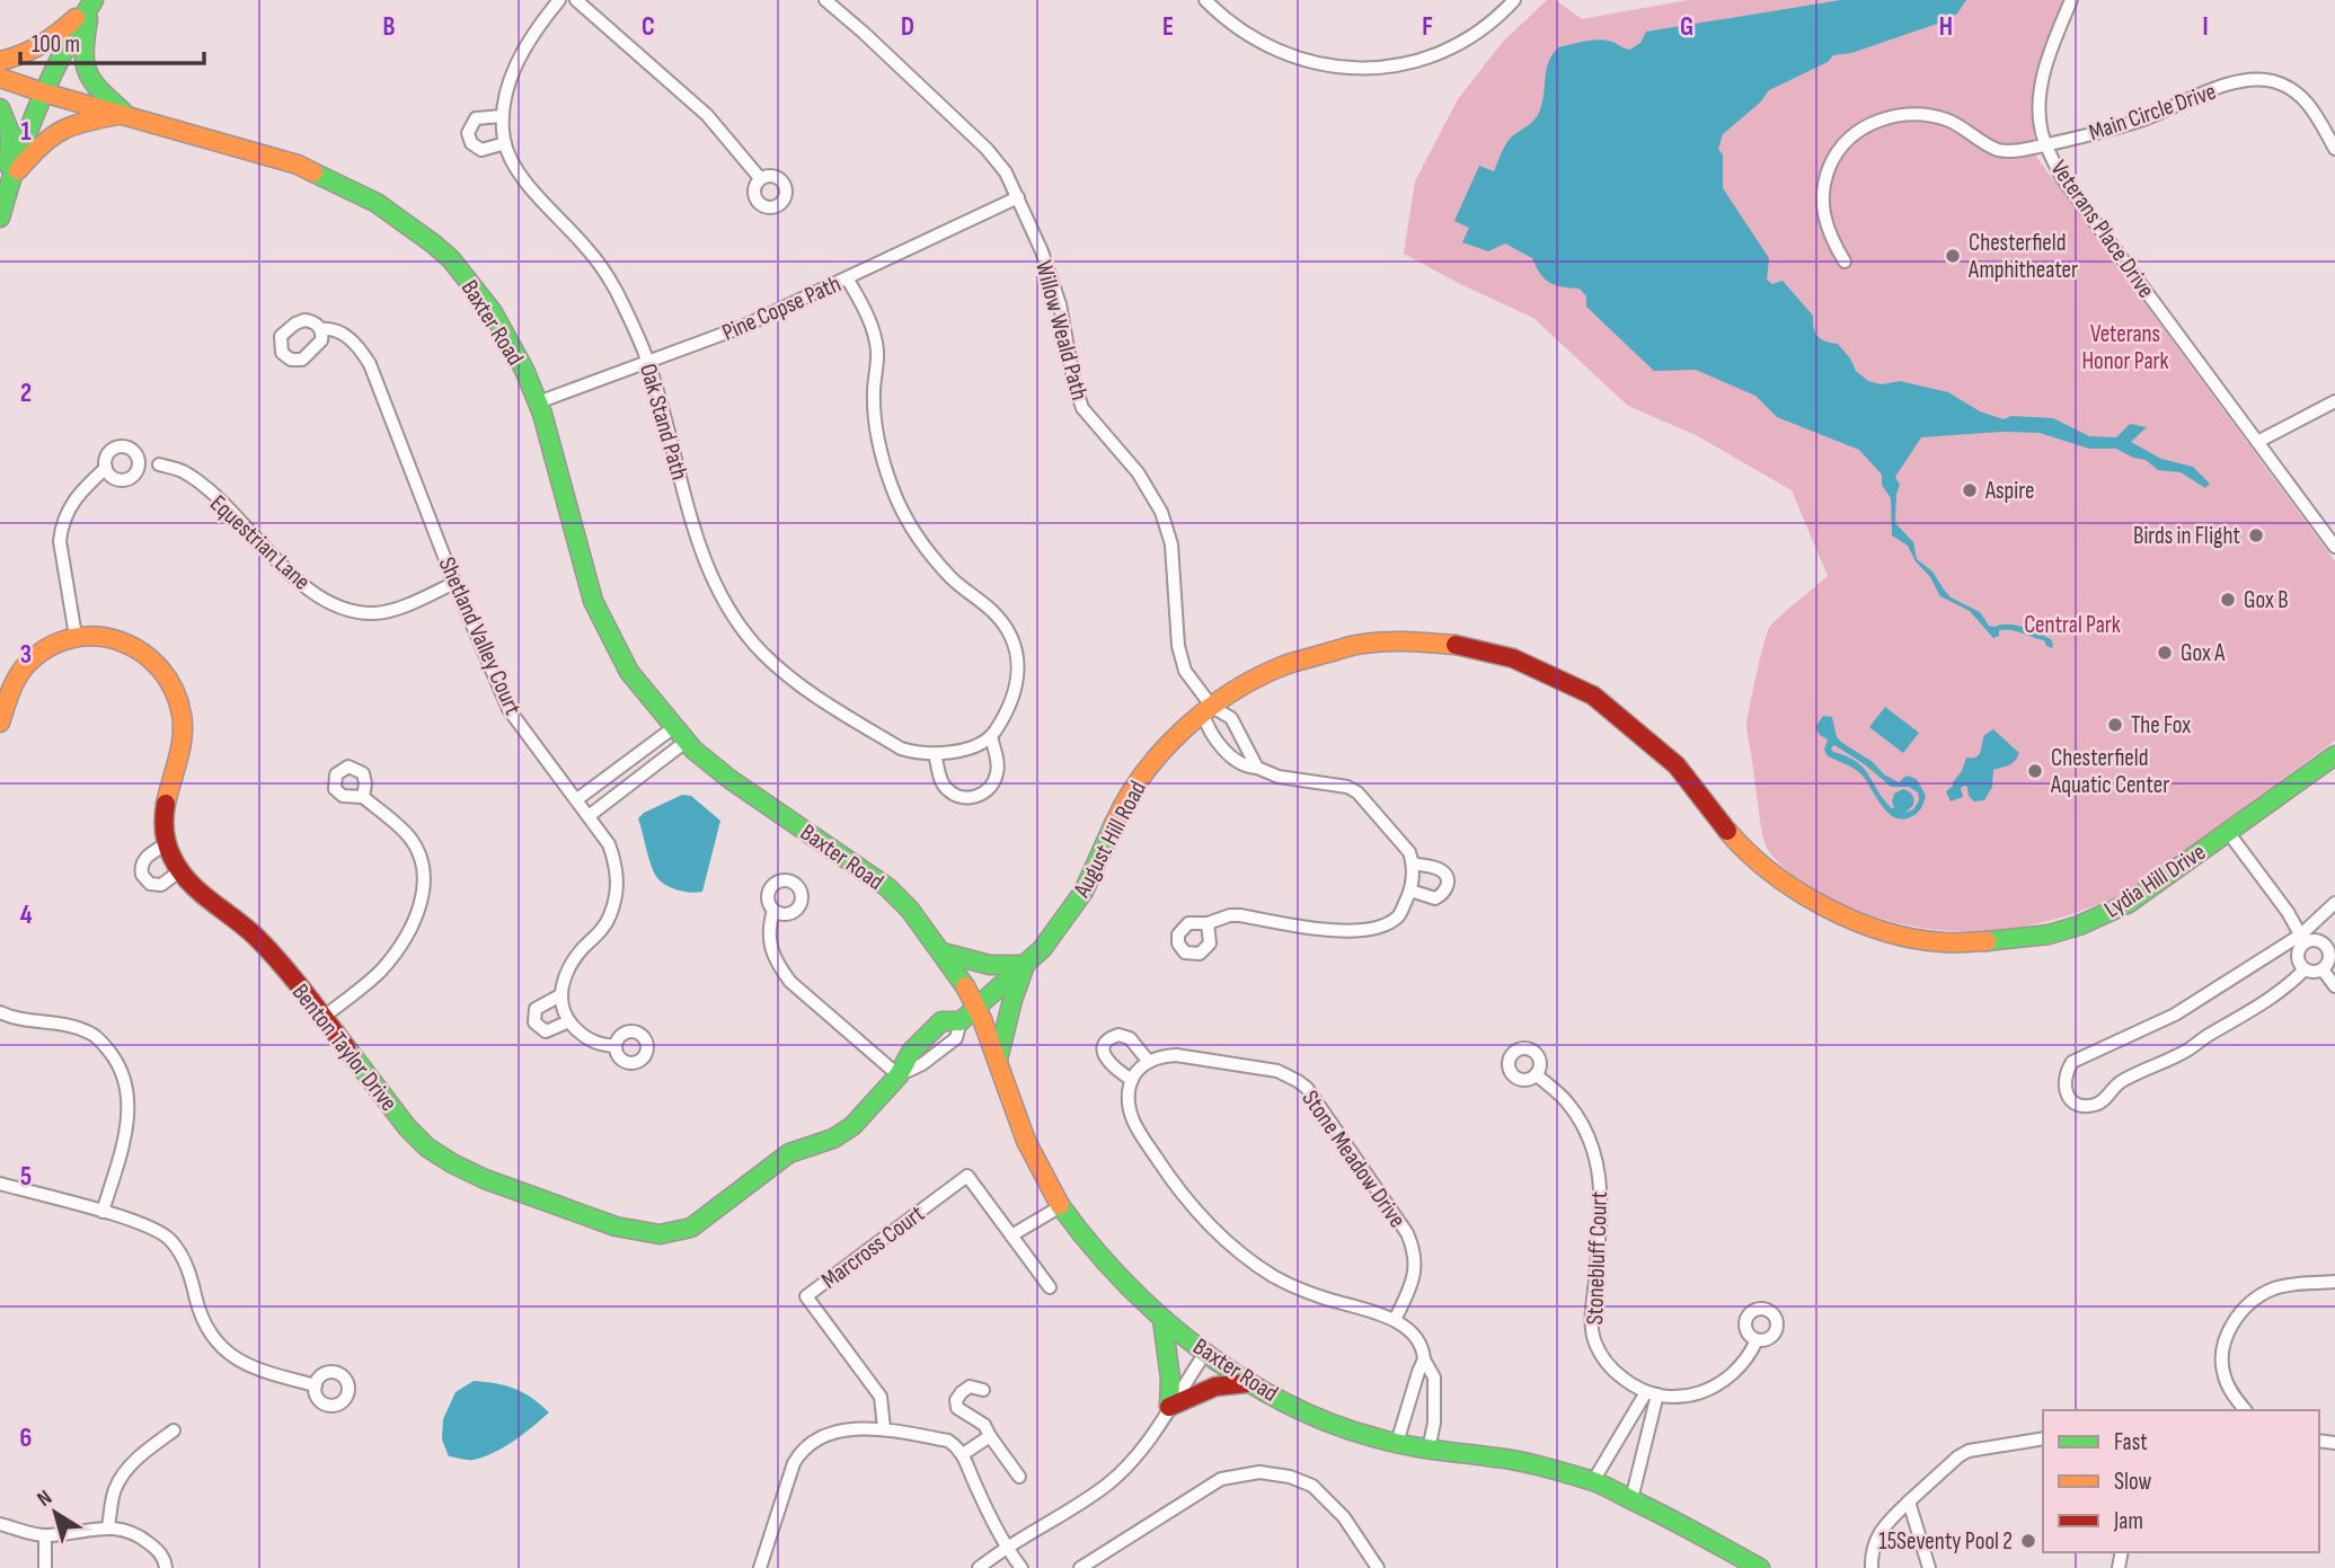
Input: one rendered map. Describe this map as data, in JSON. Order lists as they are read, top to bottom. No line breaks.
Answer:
{"streets":{"main road":["Baxter Road","August Hill Road","Lydia Hill Drive","Benton Taylor Drive"],"street":["Main Circle Drive","Veterans Place Drive","Pine Copse Path","Willow Weald Path","Oak Stand Path","Equestrian Lane","Shetland Valley Court","Stone Meadow Drive","Marcross Court","Stonebluff Court"]},"crossings":[["Main Circle Drive","Veterans Place Drive"],["Pine Copse Path","Baxter Road"],["Pine Copse Path","Willow Weald Path"],["Pine Copse Path","Oak Stand Path"],["Baxter Road","August Hill Road"],["Baxter Road","Benton Taylor Drive"],["Willow Weald Path","August Hill Road"],["Equestrian Lane","Shetland Valley Court"],["August Hill Road","Lydia Hill Drive"],["August Hill Road","Benton Taylor Drive"]],"parks":["Veterans Honor Park","Central Park"],"places":["Chesterfield Amphitheater","Aspire","Birds in Flight","Gox B","Gox A","The Fox","Chesterfield Aquatic Center","15Seventy Pool 2"],"legend":["Fast","Slow","Jam"],"scale_bar":"100 m","north":"top left","grid":{"columns":["B","C","D","E","F","G","H","I"],"rows":["1","2","3","4","5","6"]}}
